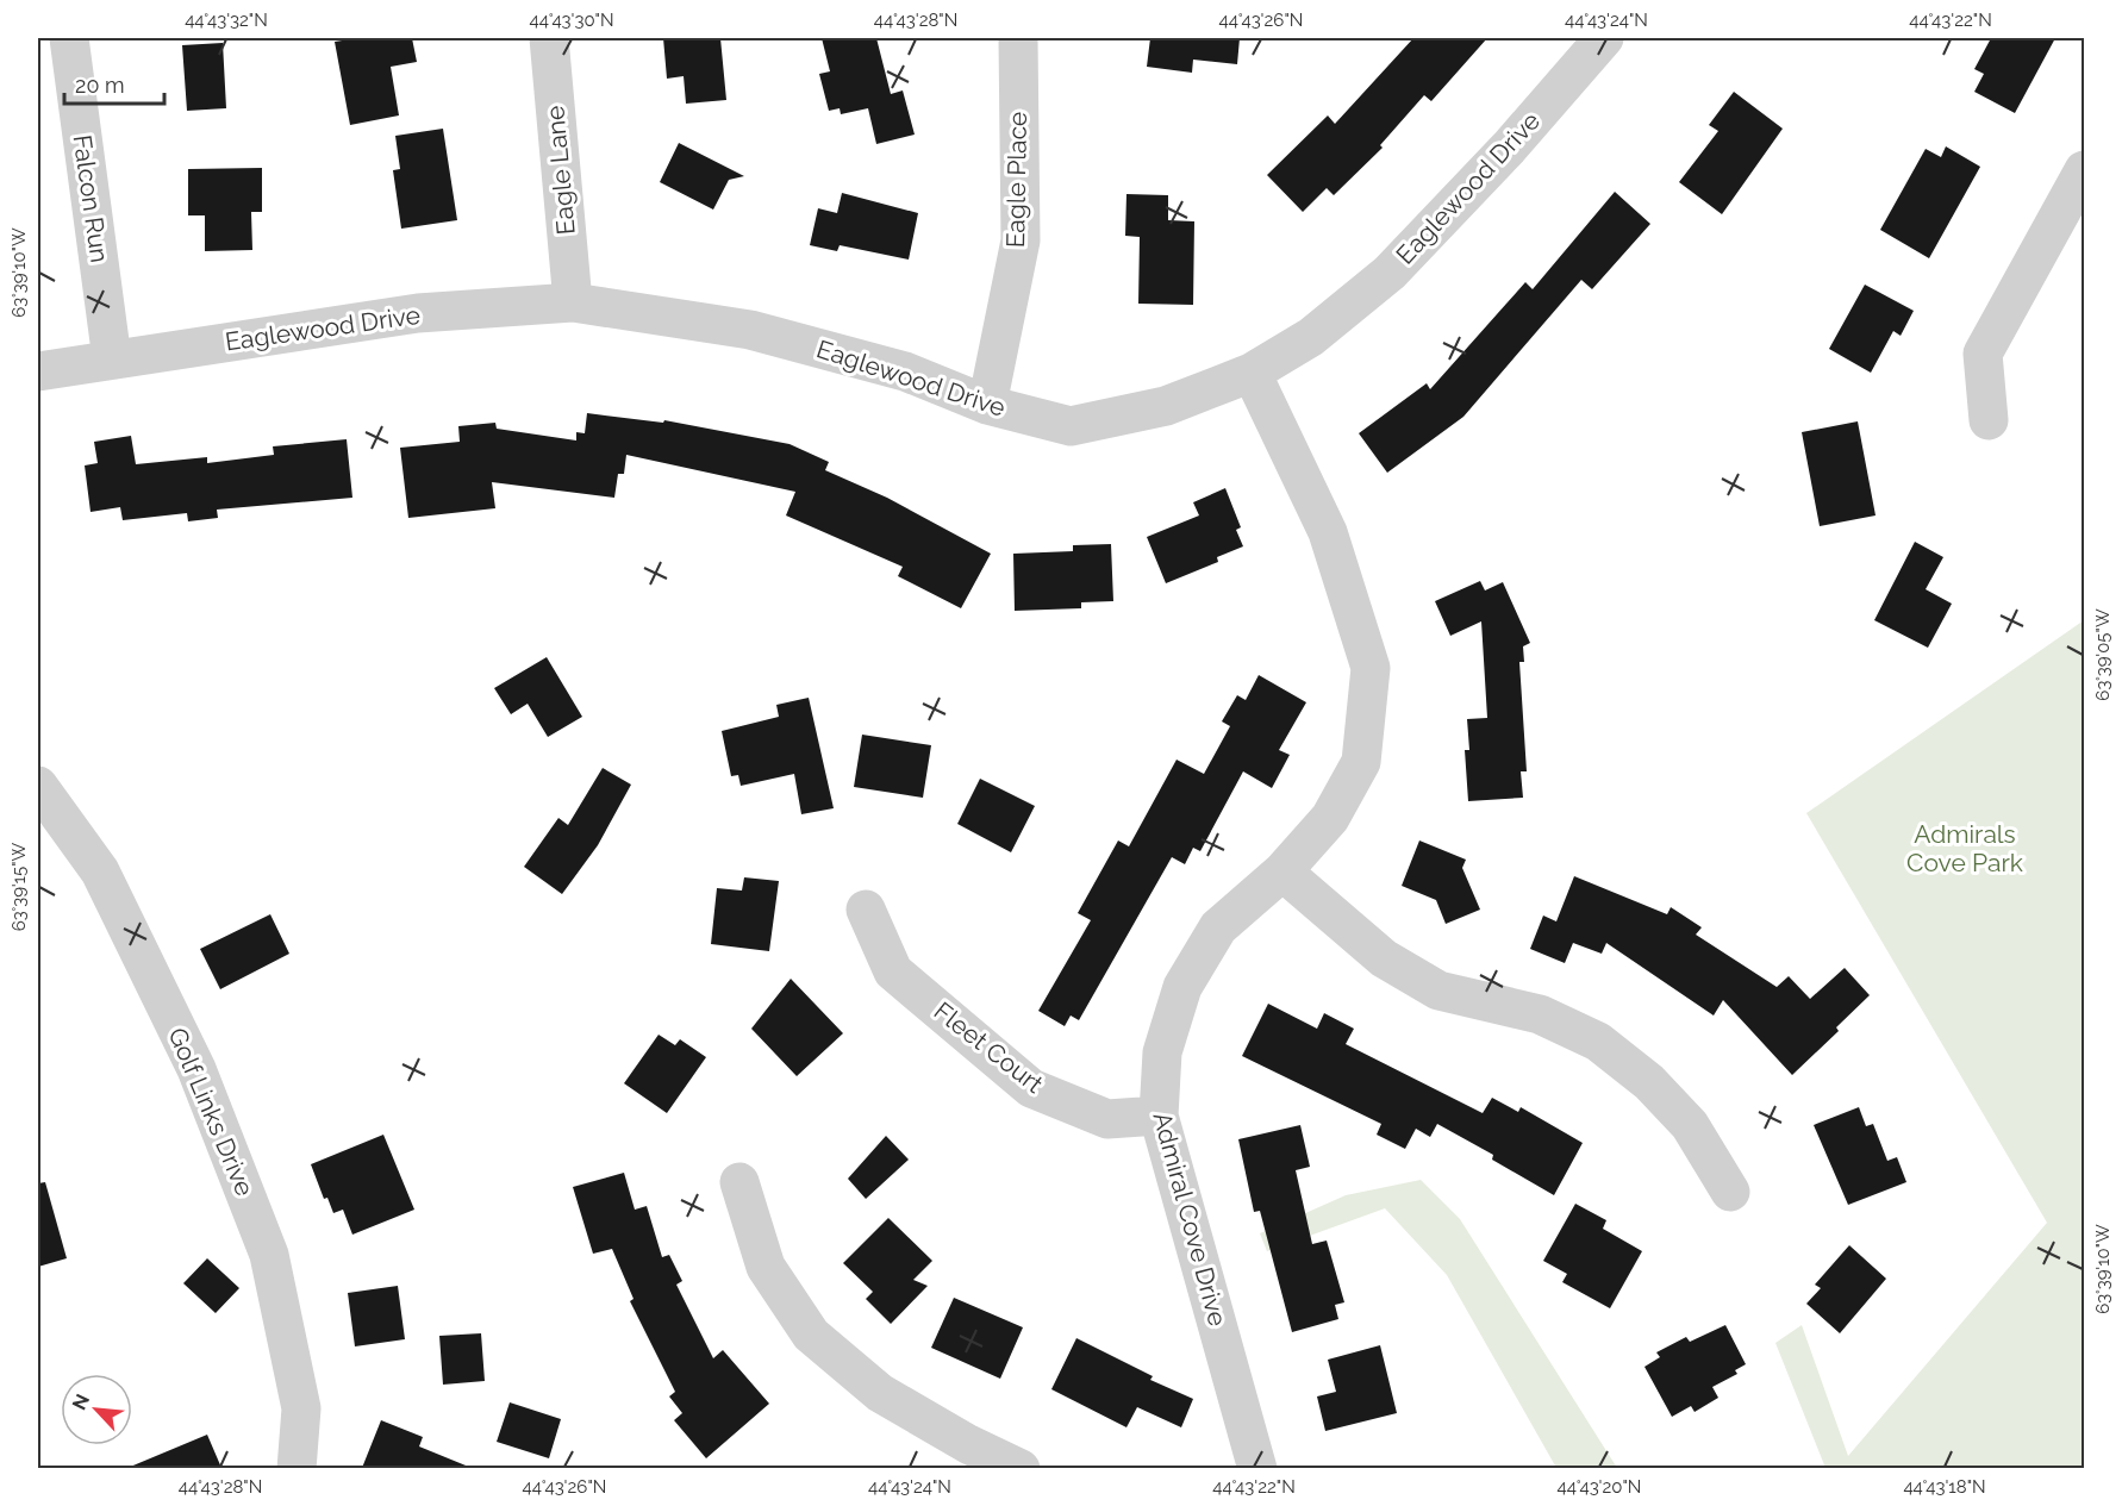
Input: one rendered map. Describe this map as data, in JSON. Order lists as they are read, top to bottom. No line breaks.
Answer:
{"streets":{"street":["Eagle Lane","Eagle Place","Eaglewood Drive","Falcon Run","Fleet Court","Golf Links Drive","Admiral Cove Drive"]},"crossings":[["Eagle Lane","Eaglewood Drive"],["Eagle Place","Eaglewood Drive"],["Eaglewood Drive","Falcon Run"],["Eaglewood Drive","Admiral Cove Drive"],["Fleet Court","Admiral Cove Drive"]],"parks":["Admirals Cove Park"],"scale_bar":"20 m","north":"top left","coordinates":["44°43'32\"N","44°43'30\"N","44°43'28\"N","44°43'26\"N","44°43'24\"N","44°43'22\"N","63°39'10\"W","63°39'05\"W","63°39'15\"W","44°43'20\"N","44°43'18\"N"]}
